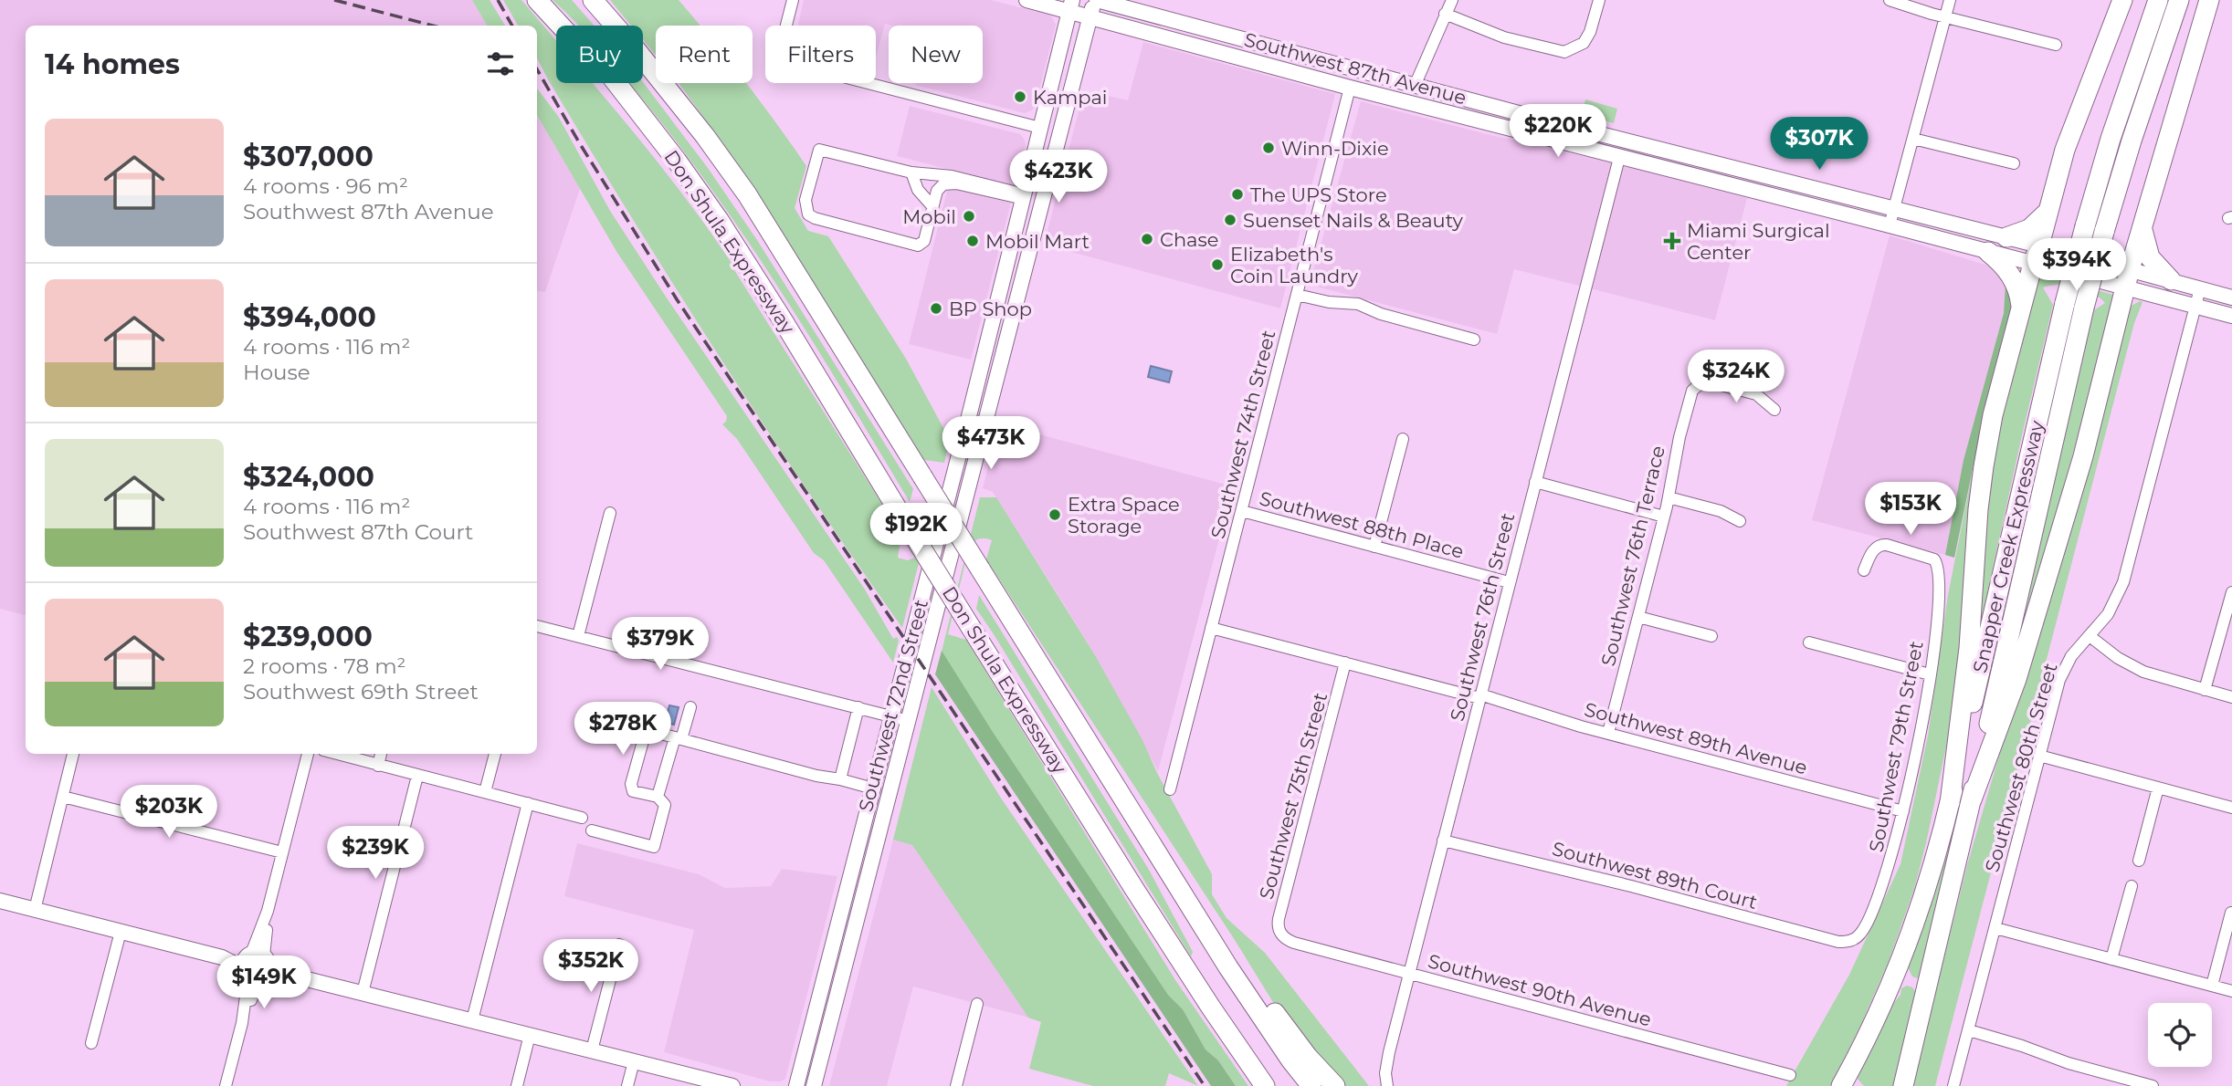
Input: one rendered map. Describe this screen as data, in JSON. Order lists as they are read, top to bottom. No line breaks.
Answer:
{"streets":{"highway":["Don Shula Expressway","Snapper Creek Expressway"],"main road":["Southwest 87th Avenue","Southwest 72nd Street"],"street":["Southwest 74th Street","Southwest 88th Place","Southwest 76th Terrace","Southwest 76th Street","Southwest 89th Avenue","Southwest 79th Street","Southwest 80th Street","Southwest 75th Street","Southwest 89th Court","Southwest 90th Avenue"]},"crossings":[["Southwest 87th Avenue","Southwest 74th Street"],["Southwest 87th Avenue","Southwest 76th Street"],["Southwest 87th Avenue","Southwest 72nd Street"],["Southwest 87th Avenue","Southwest 80th Street"],["Southwest 74th Street","Southwest 88th Place"],["Southwest 74th Street","Southwest 89th Avenue"],["Southwest 88th Place","Southwest 76th Street"],["Southwest 76th Terrace","Southwest 89th Avenue"],["Southwest 76th Street","Southwest 89th Avenue"],["Southwest 76th Street","Southwest 89th Court"],["Southwest 76th Street","Southwest 90th Avenue"],["Southwest 89th Avenue","Southwest 79th Street"],["Southwest 89th Avenue","Southwest 75th Street"],["Southwest 79th Street","Southwest 89th Court"],["Southwest 75th Street","Southwest 90th Avenue"]],"places":{"other":["Kampai","Winn-Dixie","The UPS Store","Mobil","Suenset Nails & Beauty","Chase","Mobil Mart","Elizabeth's Coin Laundry","BP Shop","Extra Space Storage"],"health":["Miami Surgical Center"]},"page":{"chip":["Buy","Rent","Filters","New"],"heading":"14 homes","list":[{"name":"$307,000","note":"4 rooms · 96 m² · Southwest 87th Avenue"},{"name":"$394,000","note":"4 rooms · 116 m² · House"},{"name":"$324,000","note":"4 rooms · 116 m² · Southwest 87th Court"},{"name":"$239,000","note":"2 rooms · 78 m² · Southwest 69th Street"}],"price":["$220K","$307K","$423K","$394K","$324K","$473K","$153K","$192K","$379K","$278K","$203K","$239K","$352K","$149K"]}}
